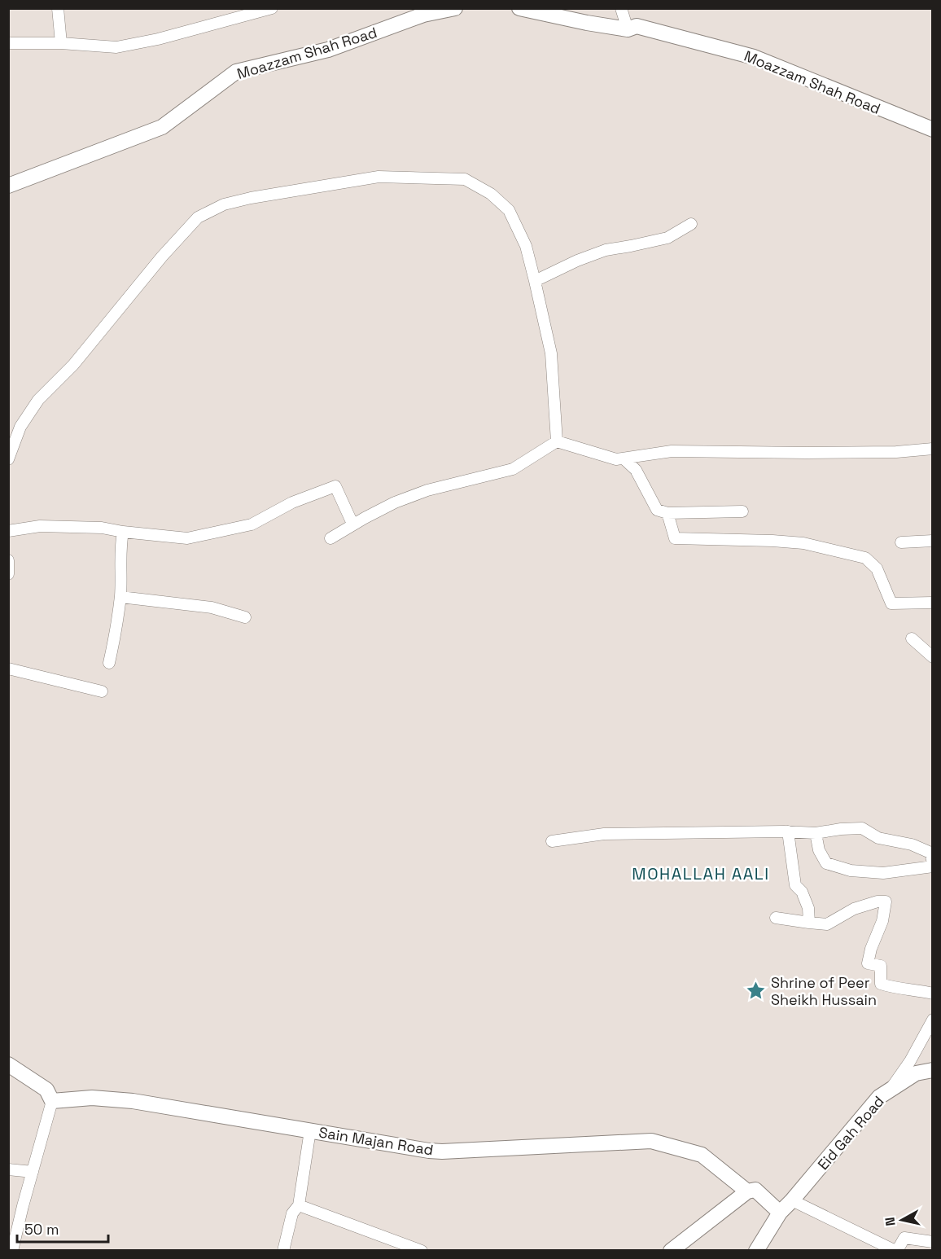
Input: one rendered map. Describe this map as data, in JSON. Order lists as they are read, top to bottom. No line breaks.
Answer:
{"streets":{"street":["Moazzam Shah Road","Eid Gah Road","Sain Majan Road"]},"crossings":[["Eid Gah Road","Sain Majan Road"]],"districts":["MOHALLAH AALI"],"places":{"place":["Shrine of Peer Sheikh Hussain"]},"scale_bar":"50 m","north":"left"}
